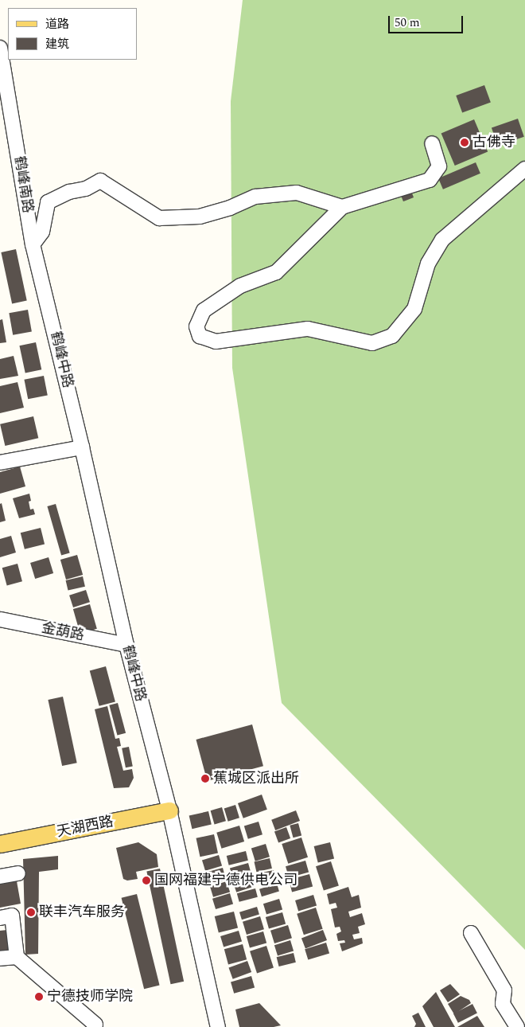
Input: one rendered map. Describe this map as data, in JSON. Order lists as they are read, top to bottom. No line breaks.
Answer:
{"streets":{"main road":["天湖西路"],"street":["鹤峰南路","鹤峰中路","金葫路"]},"crossings":[["鹤峰南路","鹤峰中路"],["鹤峰中路","金葫路"],["鹤峰中路","天湖西路"]],"places":["古佛寺","蕉城区派出所","国网福建宁德供电公司","联丰汽车服务","宁德技师学院"],"legend":["道路","建筑"],"scale_bar":"50 m"}
